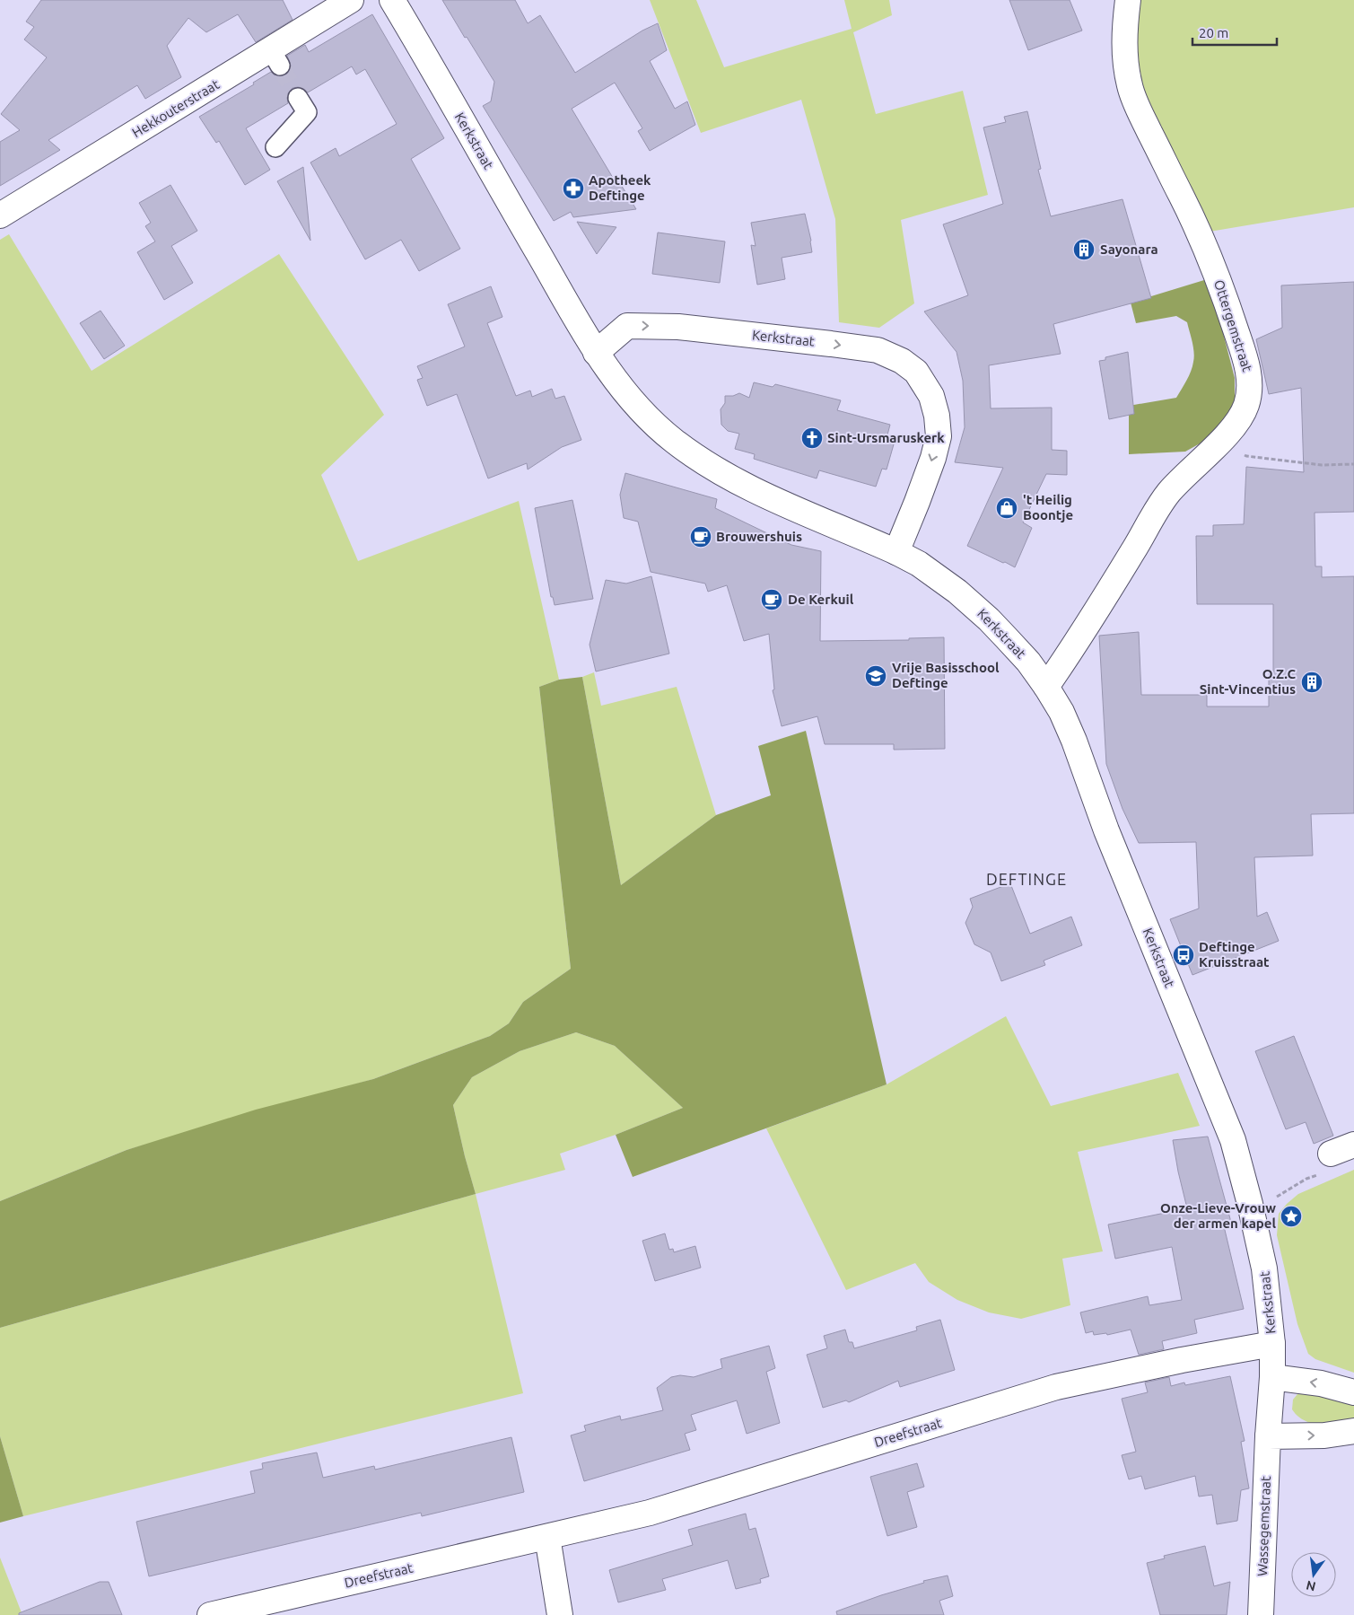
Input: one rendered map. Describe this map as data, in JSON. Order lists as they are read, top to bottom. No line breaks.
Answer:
{"streets":{"street":["Hekkouterstraat","Kerkstraat","Ottergemstraat","Dreefstraat","Wassegemstraat"]},"crossings":[["Kerkstraat","Ottergemstraat"],["Kerkstraat","Dreefstraat"],["Kerkstraat","Wassegemstraat"]],"districts":["DEFTINGE"],"places":{"pharmacy":["Apotheek Deftinge"],"building":["Sayonara","O.Z.C Sint-Vincentius"],"church":["Sint-Ursmaruskerk"],"shop":["'t Heilig Boontje"],"cafe":["Brouwershuis","De Kerkuil"],"school or university":["Vrije Basisschool Deftinge"],"bus stop":["Deftinge Kruisstraat"],"place":["Onze-Lieve-Vrouw der armen kapel"]},"scale_bar":"20 m","north":"bottom"}
